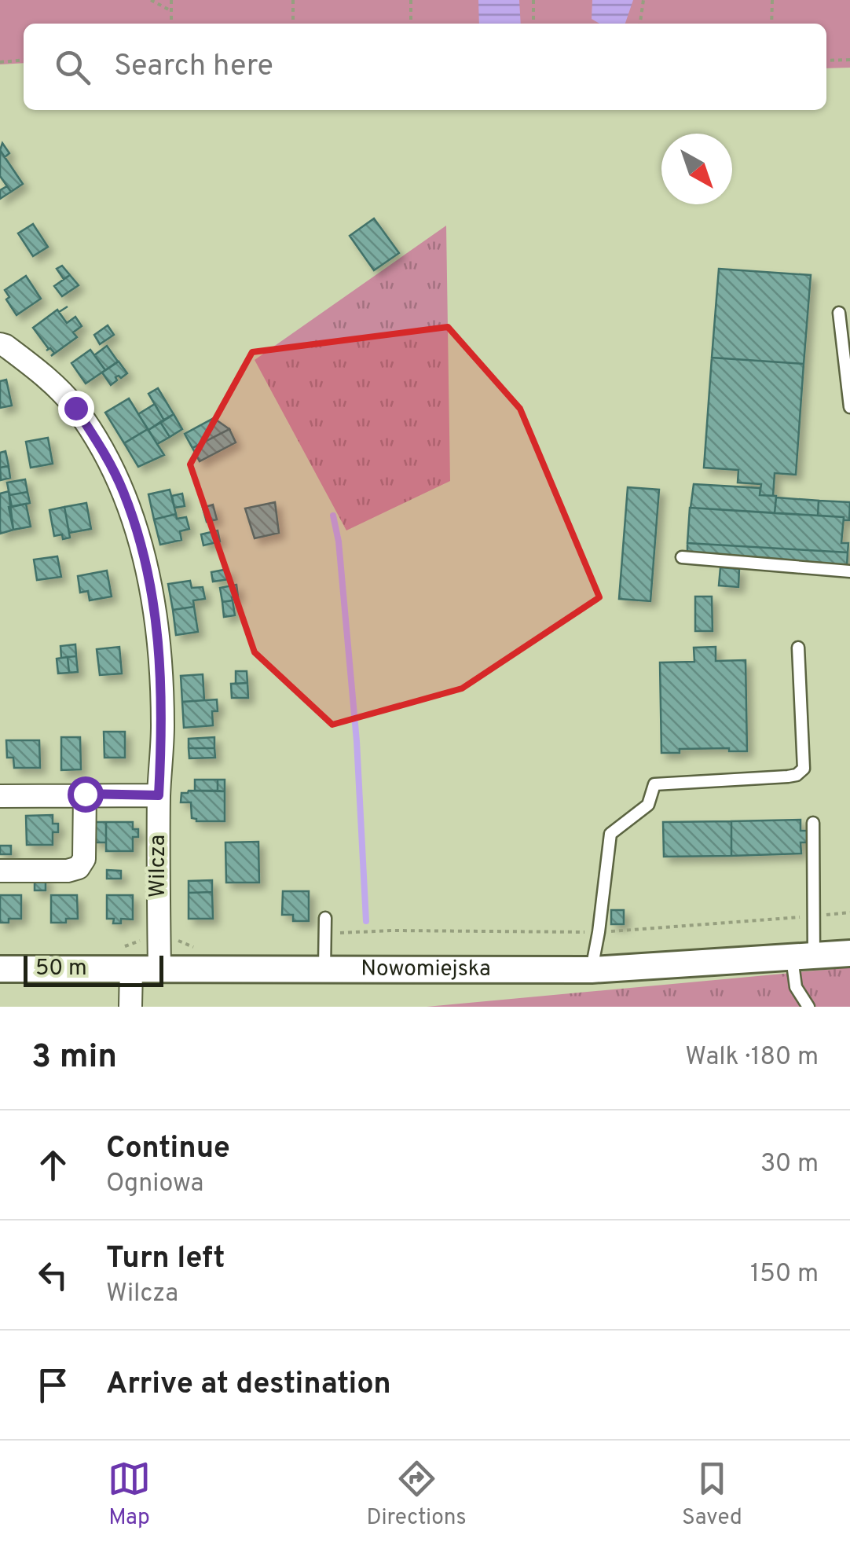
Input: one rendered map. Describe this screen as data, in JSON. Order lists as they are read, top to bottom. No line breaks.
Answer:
{"streets":{"street":["Wilcza","Nowomiejska"]},"crossings":[["Wilcza","Nowomiejska"]],"scale_bar":"50 m","north":"bottom right","page":{"search":"Search here","scale":"50 m","heading":["3 min","Walk · 180 m"],"list":[["Continue","Ogniowa","30 m"],["Turn left","Wilcza","150 m"],"Arrive at destination"],"nav":["Map","Directions","Saved"]}}
